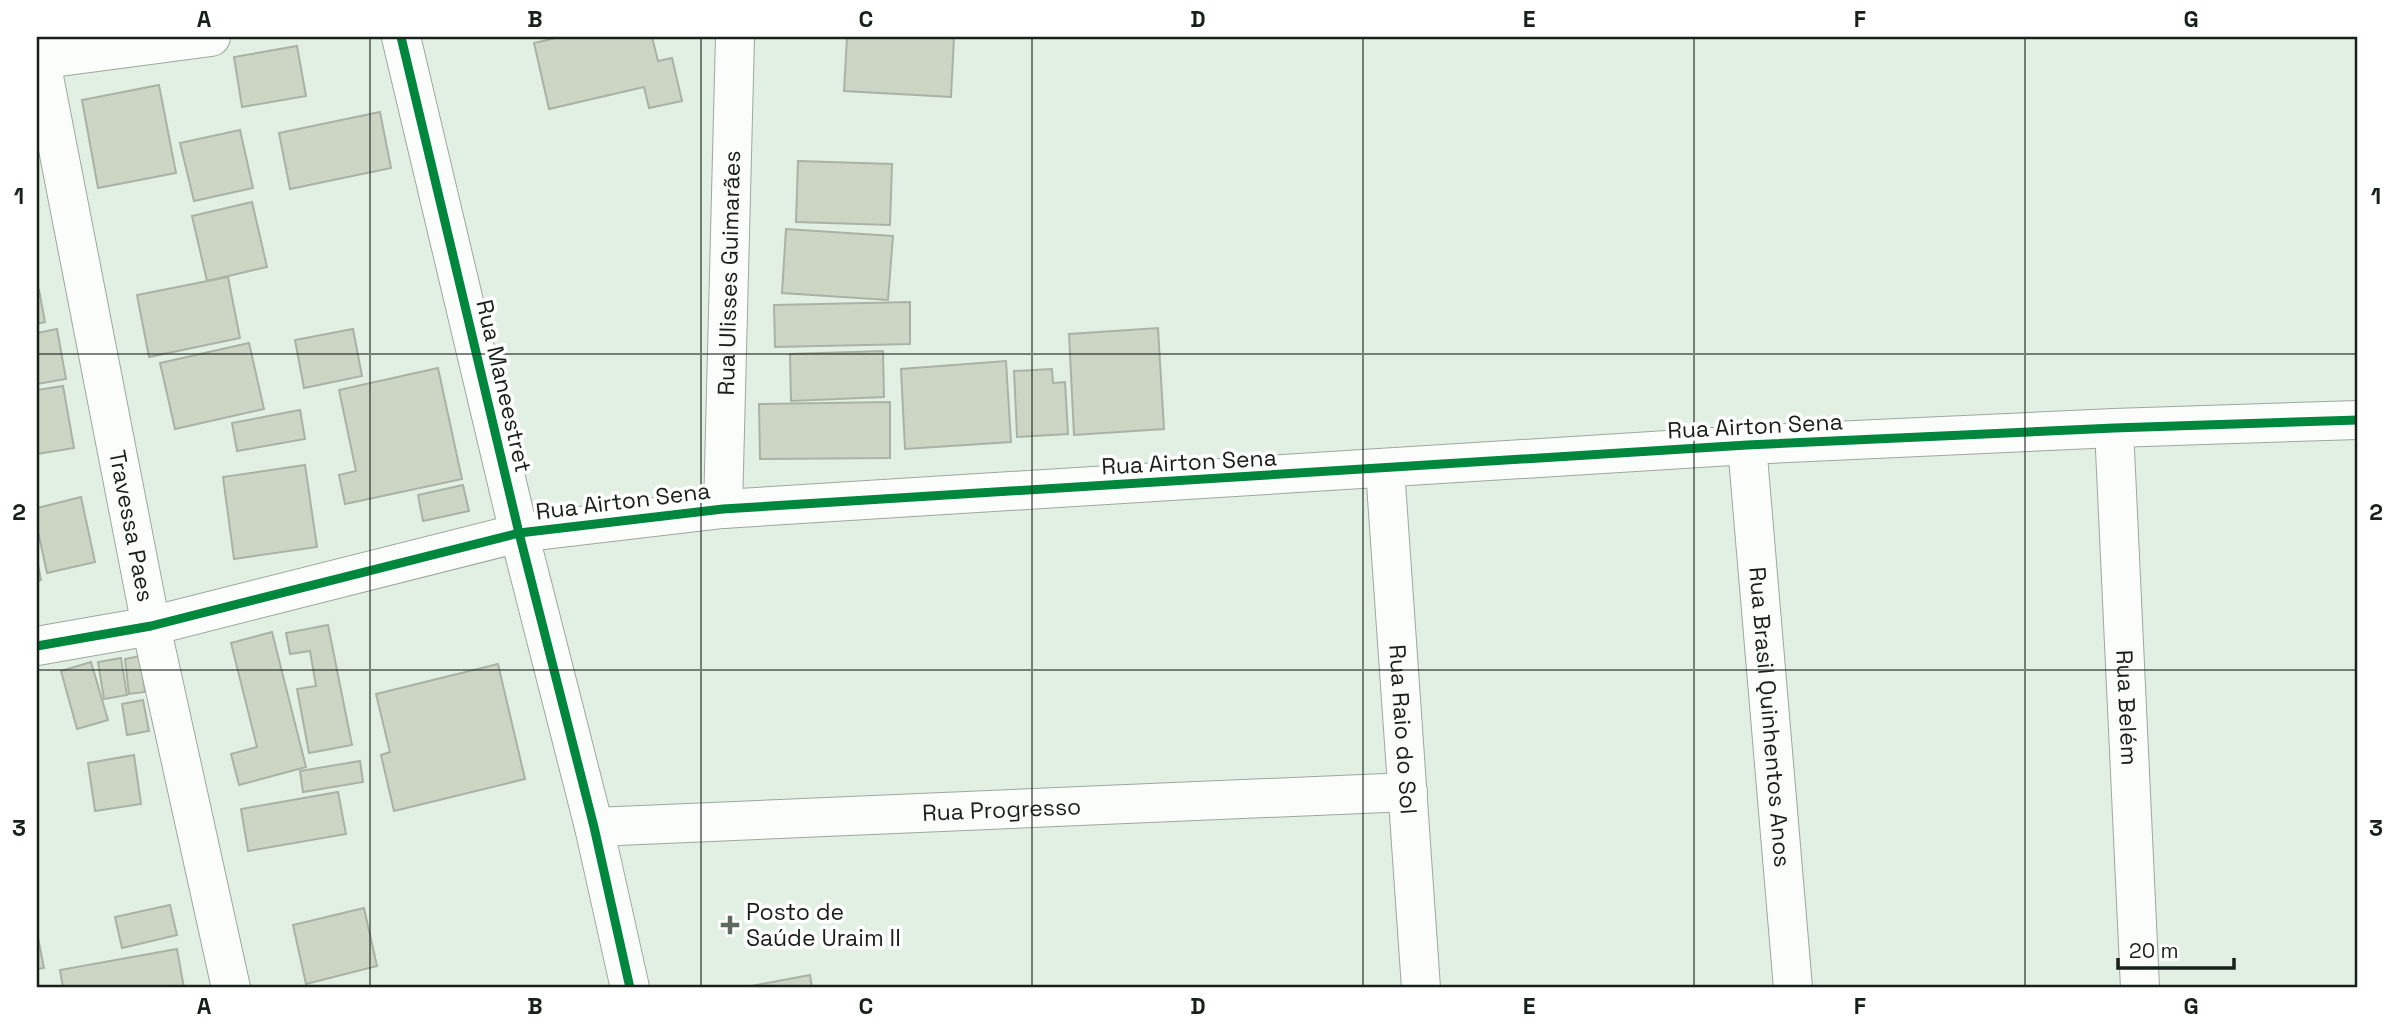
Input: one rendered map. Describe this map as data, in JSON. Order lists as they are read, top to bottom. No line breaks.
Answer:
{"streets":{"street":["Rua Ulisses Guimarães","Rua Maneestret","Rua Airton Sena","Travessa Paes","Rua Belém","Rua Brasil Quinhentos Anos","Rua Raio do Sol","Rua Progresso"]},"crossings":[["Rua Ulisses Guimarães","Rua Airton Sena"],["Rua Maneestret","Rua Airton Sena"],["Rua Maneestret","Rua Progresso"],["Rua Airton Sena","Travessa Paes"],["Rua Airton Sena","Rua Belém"],["Rua Airton Sena","Rua Brasil Quinhentos Anos"],["Rua Airton Sena","Rua Raio do Sol"],["Rua Raio do Sol","Rua Progresso"]],"places":{"health":["Posto de Saúde Uraim II"]},"scale_bar":"20 m","grid":{"columns":["A","B","C","D","E","F","G"],"rows":["1","2","3"]}}
